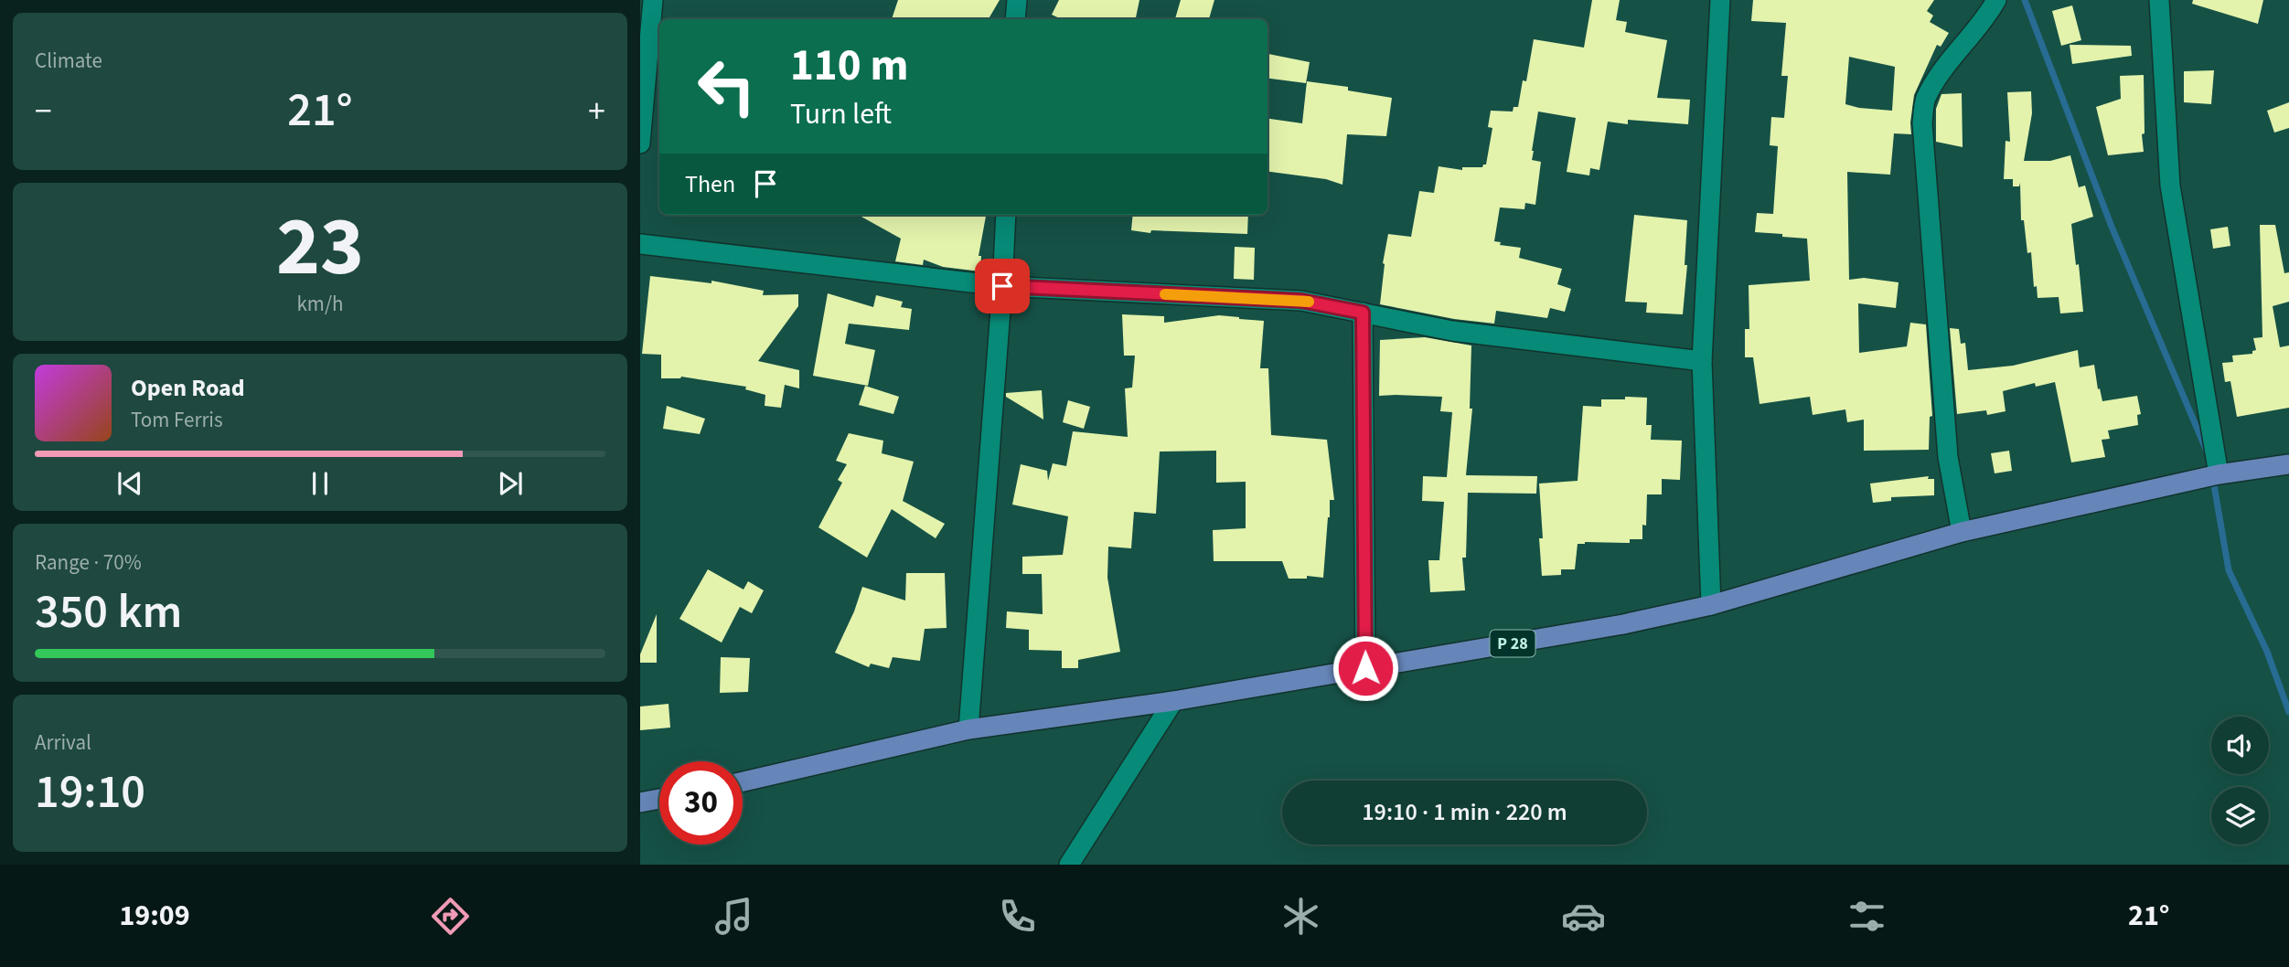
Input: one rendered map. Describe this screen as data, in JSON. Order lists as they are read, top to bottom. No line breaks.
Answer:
{"streets":{"main road":["P 28"]},"page":{"tile":["Climate",["23","km/h"],["Range · 70%","350 km"],["Arrival","19:10"]],"turn":["110 m","Turn left"],"heat":["−","21°","+"],"then":"Then","song":["Open Road","Tom Ferris"],"limit":"30","trip":"19:10 · 1 min · 220 m","tabs":["19:09","21°"]}}
